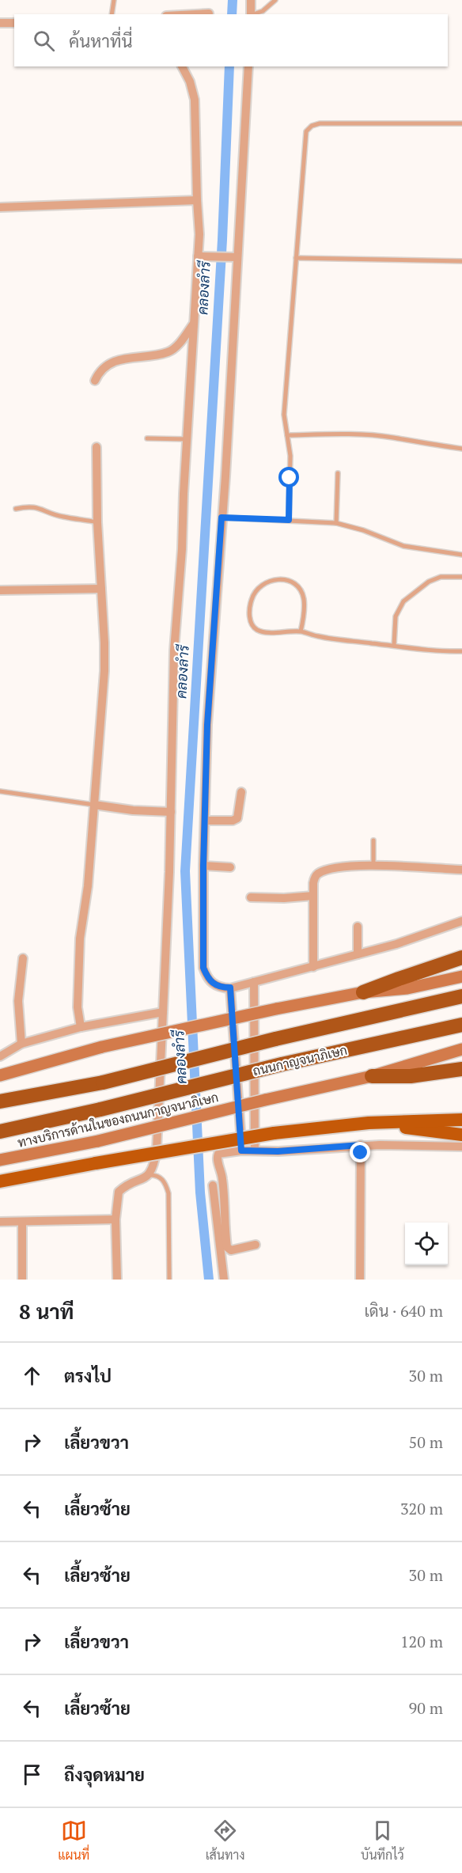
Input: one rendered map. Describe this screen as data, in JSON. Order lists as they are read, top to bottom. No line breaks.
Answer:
{"streets":{"highway":["ถนนกาญจนาภิเษก"],"main road":["ทางบริการด้านในของถนนกาญจนาภิเษก"]},"water":["คลองลำรี"],"page":{"search":"ค้นหาที่นี่","heading":["8 นาที","เดิน · 640 m"],"list":[["ตรงไป","30 m"],["เลี้ยวขวา","50 m"],["เลี้ยวซ้าย","320 m"],["เลี้ยวซ้าย","30 m"],["เลี้ยวขวา","120 m"],["เลี้ยวซ้าย","90 m"],"ถึงจุดหมาย"],"nav":["แผนที่","เส้นทาง","บันทึกไว้"]}}
